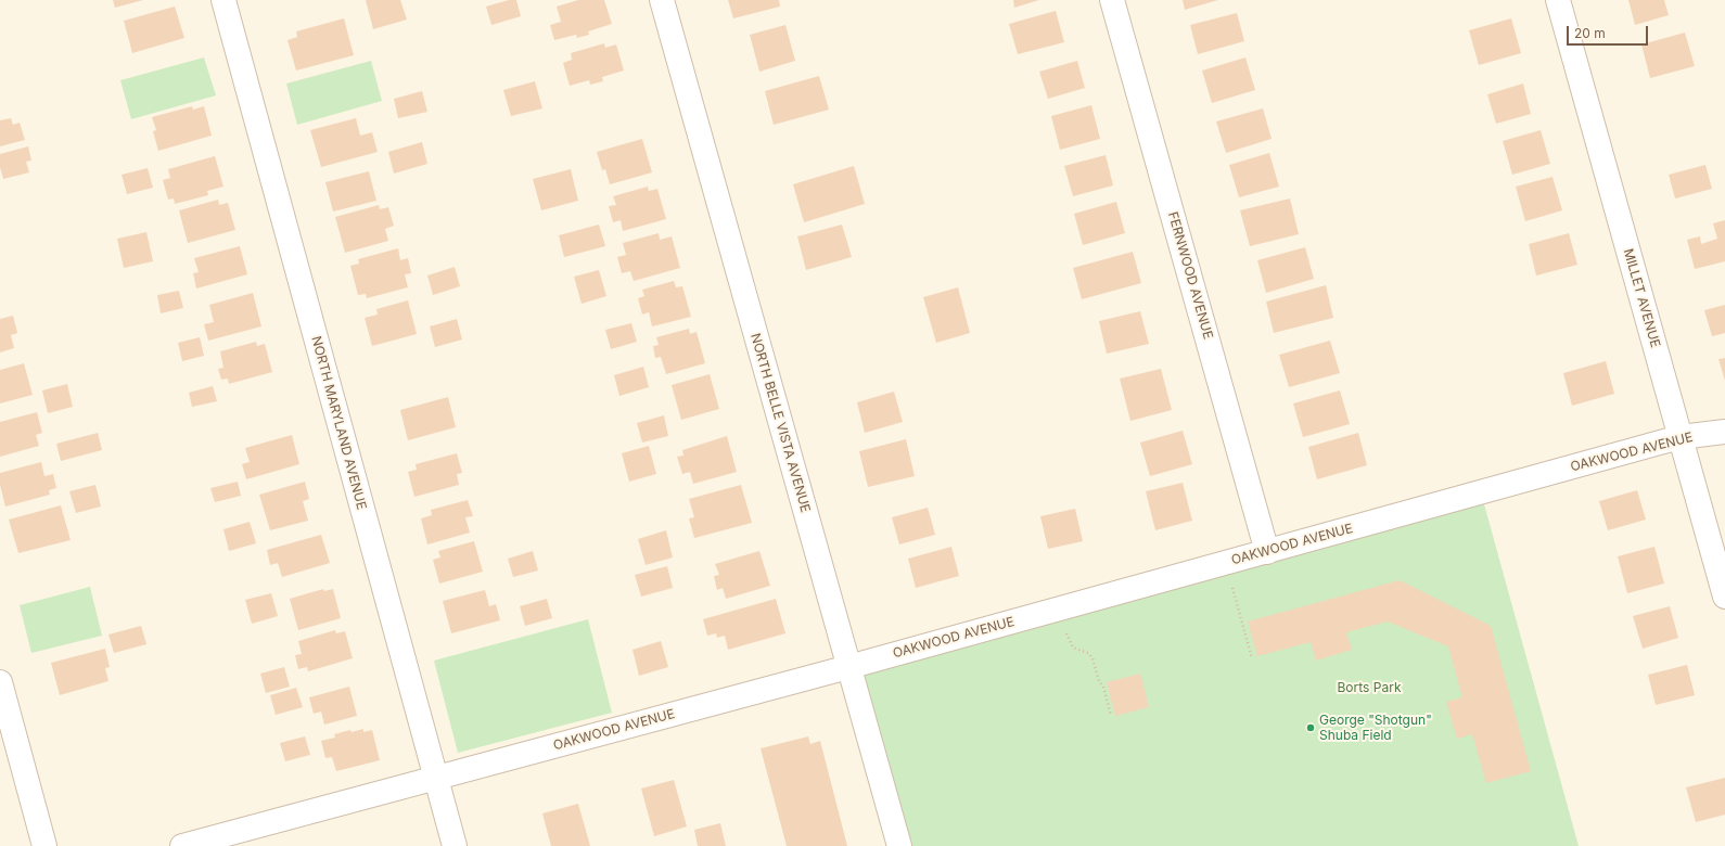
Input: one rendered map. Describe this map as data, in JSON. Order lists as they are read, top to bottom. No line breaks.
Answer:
{"streets":{"street":["FERNWOOD AVENUE","MILLET AVENUE","NORTH MARYLAND AVENUE","NORTH BELLE VISTA AVENUE","OAKWOOD AVENUE"]},"crossings":[["FERNWOOD AVENUE","OAKWOOD AVENUE"],["MILLET AVENUE","OAKWOOD AVENUE"],["NORTH MARYLAND AVENUE","OAKWOOD AVENUE"],["NORTH BELLE VISTA AVENUE","OAKWOOD AVENUE"]],"parks":["Borts Park"],"places":["George \"Shotgun\" Shuba Field"],"scale_bar":"20 m"}
